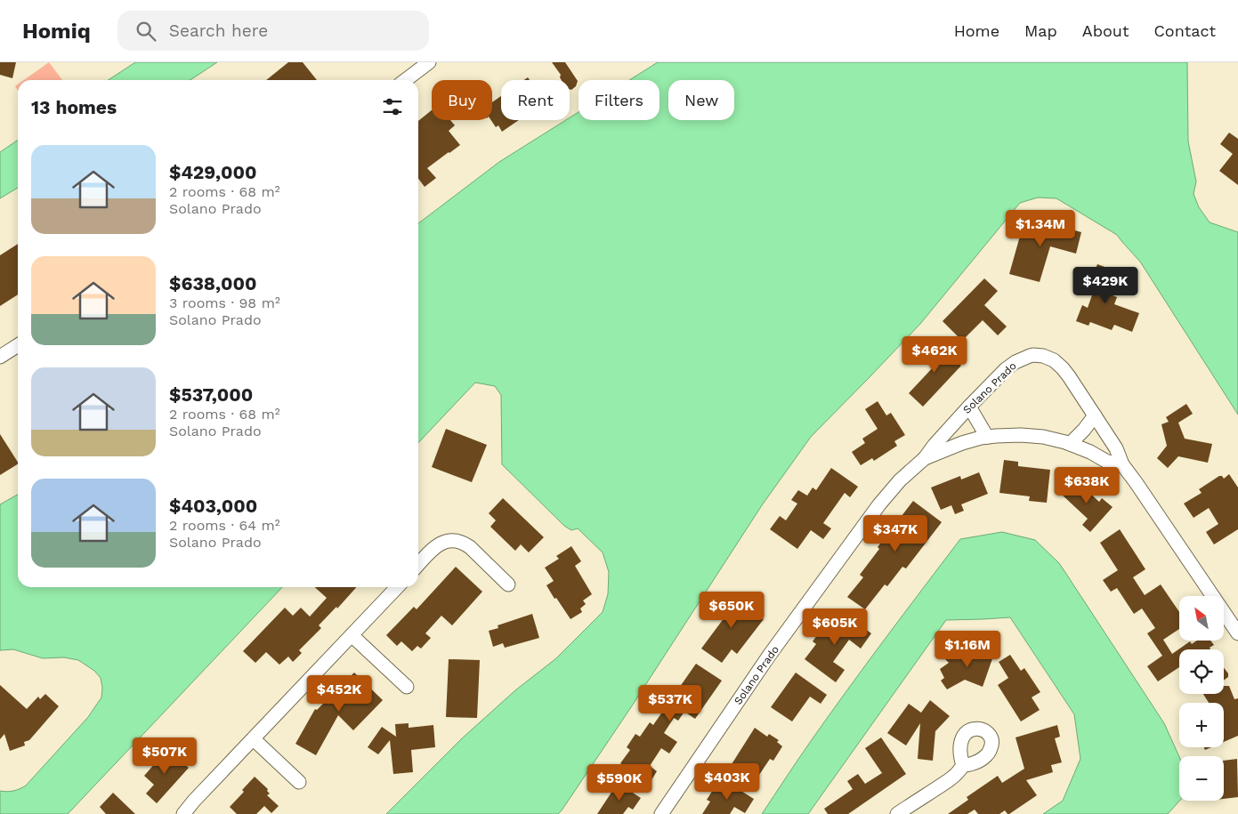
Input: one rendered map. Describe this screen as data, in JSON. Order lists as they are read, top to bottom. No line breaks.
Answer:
{"streets":{"street":["Solano Prado"]},"north":"top left","page":{"header":"Homiq","search":"Search here","nav":["Home","Map","About","Contact"],"chip":["Buy","Rent","Filters","New"],"heading":"13 homes","list":[{"name":"$429,000","note":"2 rooms · 68 m² · Solano Prado"},{"name":"$638,000","note":"3 rooms · 98 m² · Solano Prado"},{"name":"$537,000","note":"2 rooms · 68 m² · Solano Prado"},{"name":"$403,000","note":"2 rooms · 64 m² · Solano Prado"}],"price":["$1.34M","$429K","$462K","$638K","$347K","$650K","$605K","$1.16M","$452K","$537K","$507K","$403K","$590K"],"map_buttons":["+","−"]}}
